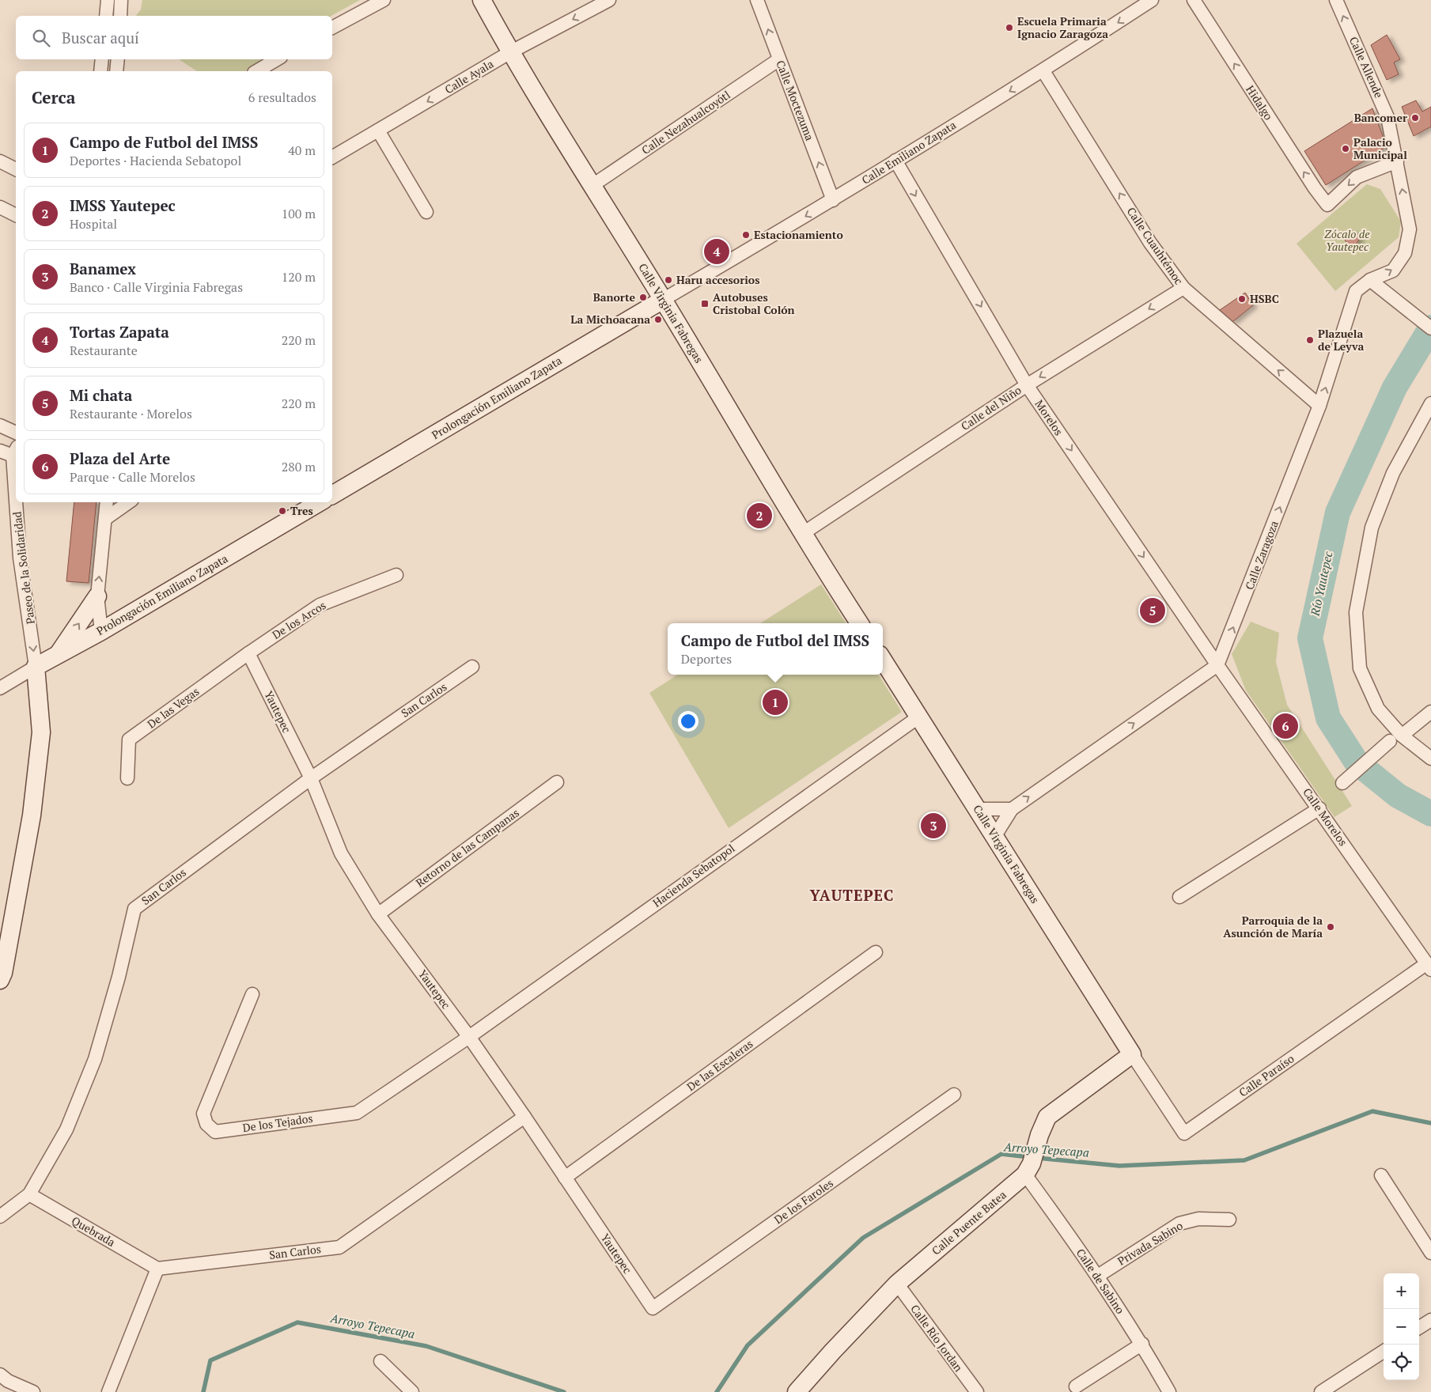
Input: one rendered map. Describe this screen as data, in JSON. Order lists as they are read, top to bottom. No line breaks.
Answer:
{"streets":{"main road":["Calle Virginia Fabregas","Prolongación Emiliano Zapata","Calle Puente Batea"],"street":["Calle Allende","Calle Ayala","Calle Moctezuma","Hidalgo","Calle Nezahualcoyótl","Calle Emiliano Zapata","Calle Cuauhtémoc","Calle del Niño","Morelos","Calle Zaragoza","Paseo de la Solidaridad","De los Arcos","San Carlos","De las Vegas","Yautepec","Calle Morelos","Retorno de las Campanas","Hacienda Sebatopol","De las Escaleras","Calle Paraíso","De los Tejados","De los Faroles","Quebrada","Privada Sabino","Calle de Sabino","Calle Río Jordan"]},"crossings":[["Calle Allende","Hidalgo"],["Calle Allende","Calle Zaragoza"],["Calle Ayala","Calle Virginia Fabregas"],["Calle Moctezuma","Calle Nezahualcoyótl"],["Calle Moctezuma","Calle Emiliano Zapata"],["Calle Nezahualcoyótl","Calle Virginia Fabregas"],["Calle Emiliano Zapata","Calle Cuauhtémoc"],["Calle Emiliano Zapata","Calle Virginia Fabregas"],["Calle Emiliano Zapata","Prolongación Emiliano Zapata"],["Calle Emiliano Zapata","Morelos"],["Calle Cuauhtémoc","Calle del Niño"],["Calle Cuauhtémoc","Calle Zaragoza"],["Calle Virginia Fabregas","Prolongación Emiliano Zapata"],["Calle Virginia Fabregas","Calle del Niño"],["Calle Virginia Fabregas","Hacienda Sebatopol"],["Calle Virginia Fabregas","Calle Paraíso"],["Prolongación Emiliano Zapata","Paseo de la Solidaridad"],["Calle del Niño","Morelos"],["Morelos","Calle Zaragoza"],["Morelos","Calle Morelos"],["Calle Zaragoza","Calle Morelos"],["De los Arcos","De las Vegas"],["De los Arcos","Yautepec"],["San Carlos","Yautepec"],["San Carlos","Quebrada"],["De las Vegas","Yautepec"],["Yautepec","Retorno de las Campanas"],["Yautepec","Hacienda Sebatopol"],["Yautepec","De las Escaleras"],["Yautepec","De los Tejados"],["Yautepec","De los Faroles"],["Calle Morelos","Calle Paraíso"],["Hacienda Sebatopol","De los Tejados"],["Calle Puente Batea","Calle de Sabino"],["Calle Puente Batea","Calle Río Jordan"],["Privada Sabino","Calle de Sabino"]],"one_way":["Calle Allende","Calle Ayala","Calle Moctezuma","Calle Emiliano Zapata","Calle Cuauhtémoc","Calle del Niño","Morelos","Calle Zaragoza"],"districts":["YAUTEPEC"],"water":["Río Yautepec","Arroyo Tepecapa"],"parks":["Zócalo de Yautepec"],"places":{"other":["Escuela Primaria Ignacio Zaragoza","Bancomer","Palacio Municipal","Estacionamiento","Haru accesorios","Banorte","HSBC","La Michoacana","Plazuela de Leyva","Tres","Parroquia de la Asunción de María"],"transit":["Autobuses Cristobal Colón"]},"page":{"search":"Buscar aquí","heading":["Cerca","6 resultados"],"list":[{"mark":"1","name":"Campo de Futbol del IMSS","note":"Deportes · Hacienda Sebatopol","value":"40 m"},{"mark":"2","name":"IMSS Yautepec","note":"Hospital","value":"100 m"},{"mark":"3","name":"Banamex","note":"Banco · Calle Virginia Fabregas","value":"120 m"},{"mark":"4","name":"Tortas Zapata","note":"Restaurante","value":"220 m"},{"mark":"5","name":"Mi chata","note":"Restaurante · Morelos","value":"220 m"},{"mark":"6","name":"Plaza del Arte","note":"Parque · Calle Morelos","value":"280 m"}],"pins":["4","2","5","1","6","3"],"popup":["Campo de Futbol del IMSS","Deportes"],"map_buttons":["+","−"]}}
